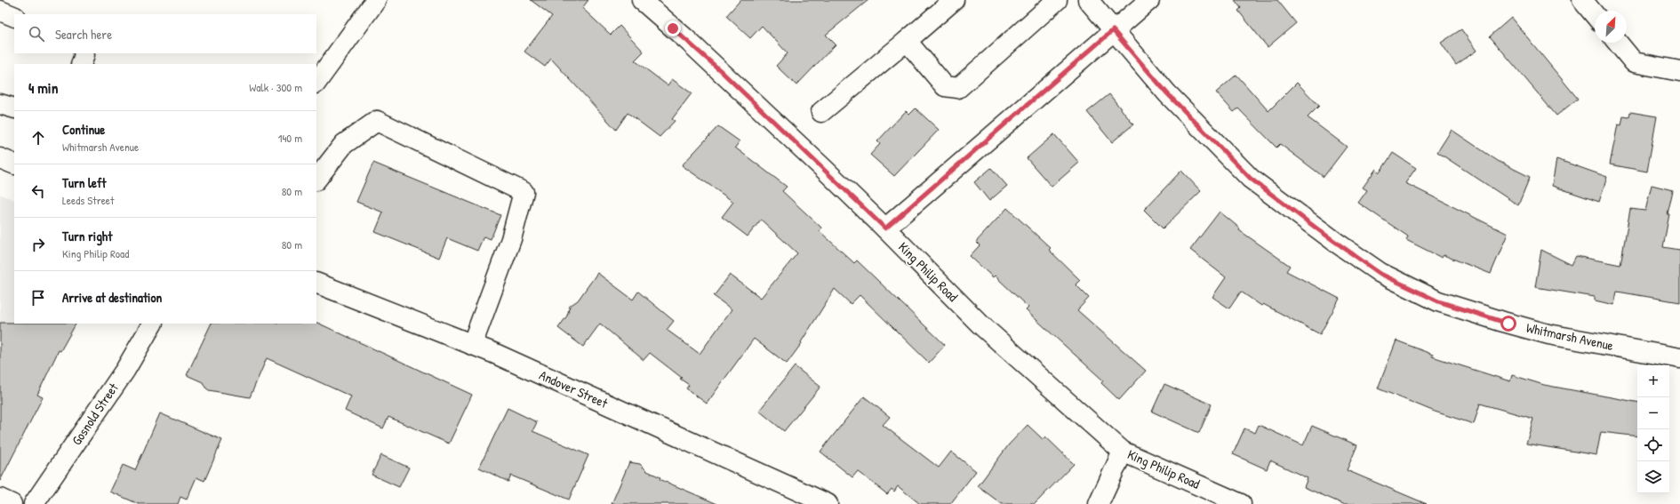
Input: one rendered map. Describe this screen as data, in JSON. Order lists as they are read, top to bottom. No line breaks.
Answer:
{"streets":{"street":["King Philip Road","Whitmarsh Avenue","Andover Street","Gosnold Street"]},"north":"top right","page":{"search":"Search here","heading":["4 min","Walk · 300 m"],"list":[["Continue","Whitmarsh Avenue","140 m"],["Turn left","Leeds Street","80 m"],["Turn right","King Philip Road","80 m"],"Arrive at destination"],"map_buttons":["+","−"]}}
